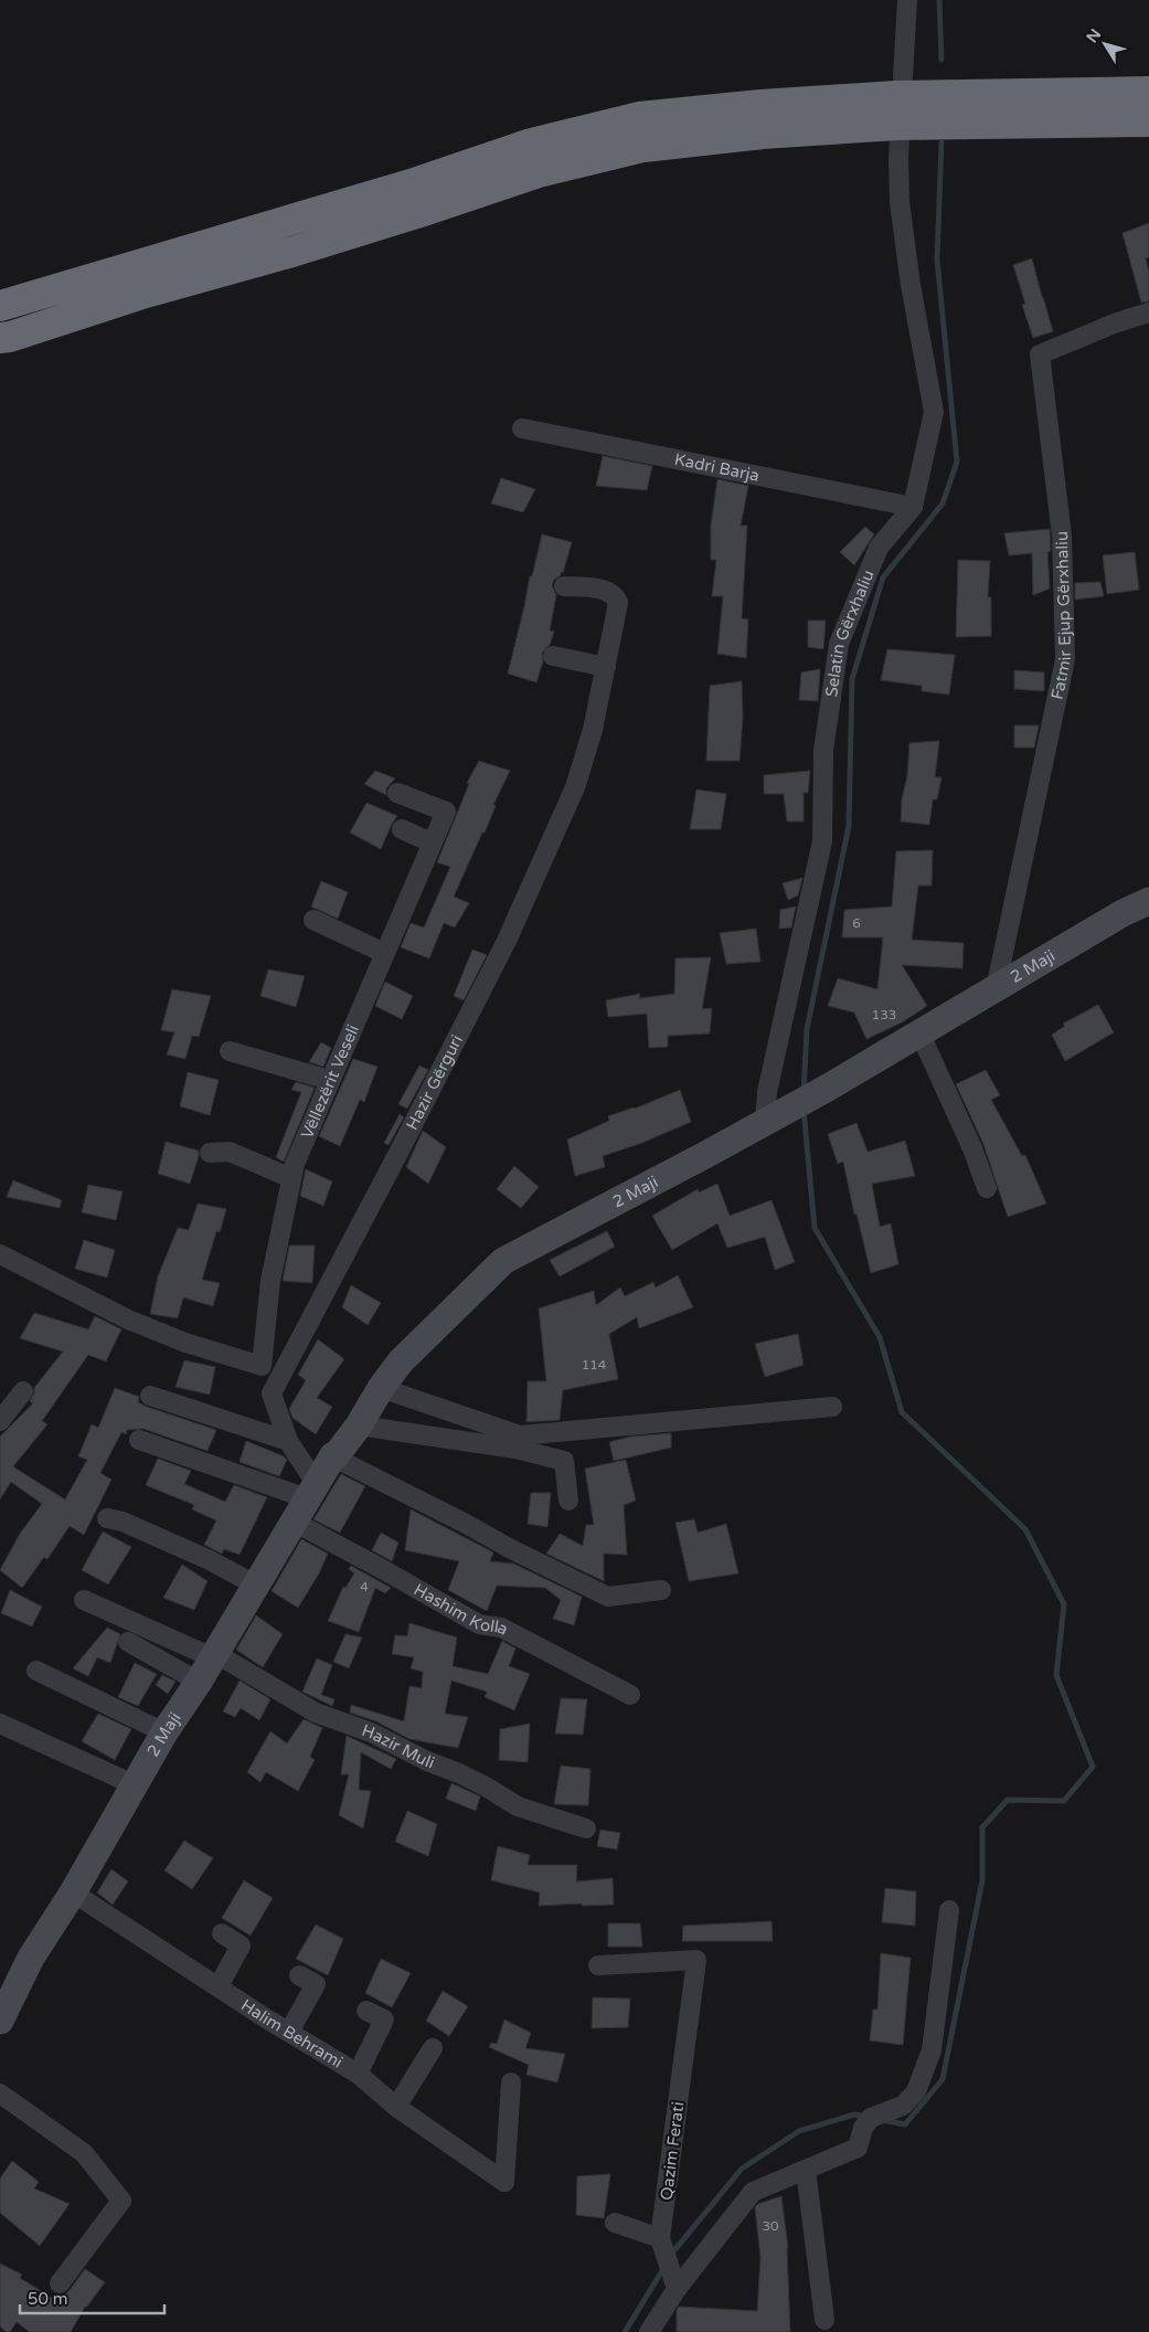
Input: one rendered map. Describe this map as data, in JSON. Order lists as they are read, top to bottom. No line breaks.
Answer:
{"streets":{"street":["Kadri Barja","Fatmir Ejup Gërxhaliu","Selatin Gërxhaliu","2 Maji","Vëllezërit Veseli","Hazir Gërguri","Hashim Kolla","Hazir Muli","Halim Behrami","Qazim Ferati"]},"crossings":[["Kadri Barja","Selatin Gërxhaliu"],["Fatmir Ejup Gërxhaliu","2 Maji"],["Selatin Gërxhaliu","2 Maji"],["2 Maji","Hashim Kolla"],["2 Maji","Hazir Muli"],["2 Maji","Halim Behrami"],["Vëllezërit Veseli","Hazir Gërguri"]],"house_numbers":["6","133","114","4","30"],"scale_bar":"50 m","north":"top left"}
